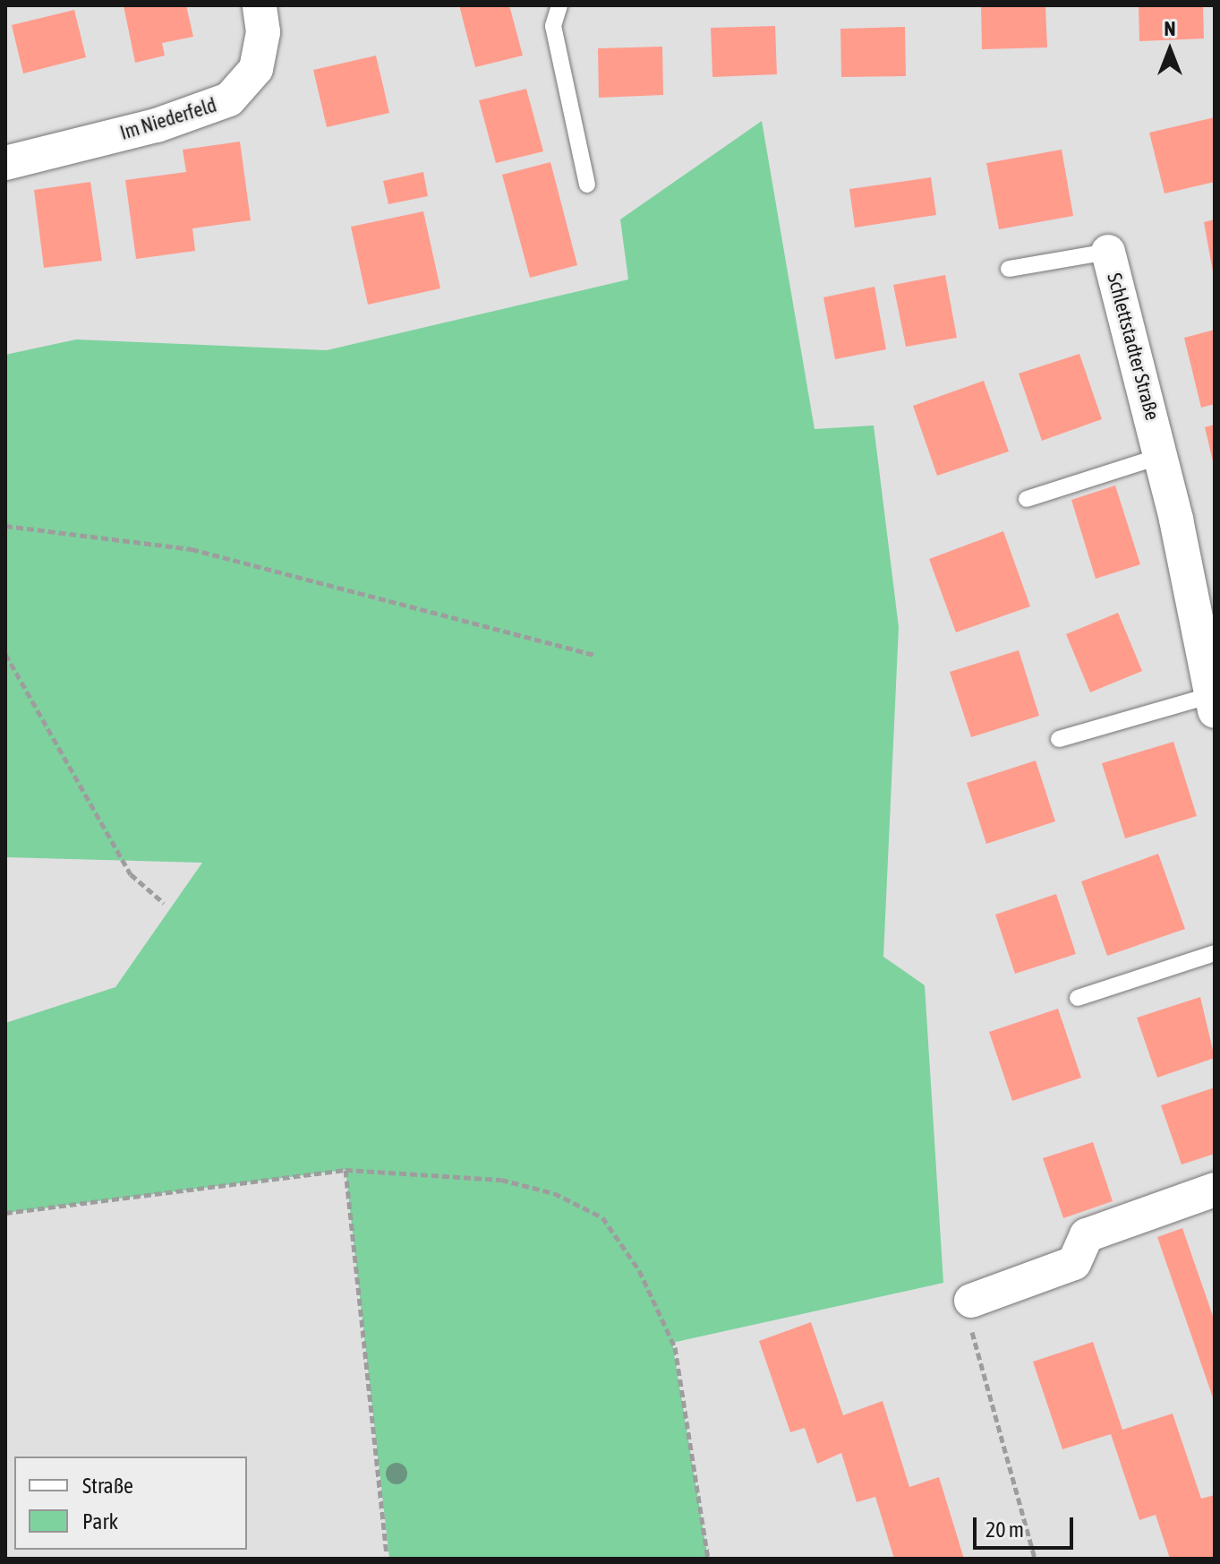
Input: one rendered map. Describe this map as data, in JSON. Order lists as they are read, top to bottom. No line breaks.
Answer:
{"streets":{"street":["Im Niederfeld","Schlettstadter Straße"]},"legend":["Straße","Park"],"scale_bar":"20 m","north":"top"}
